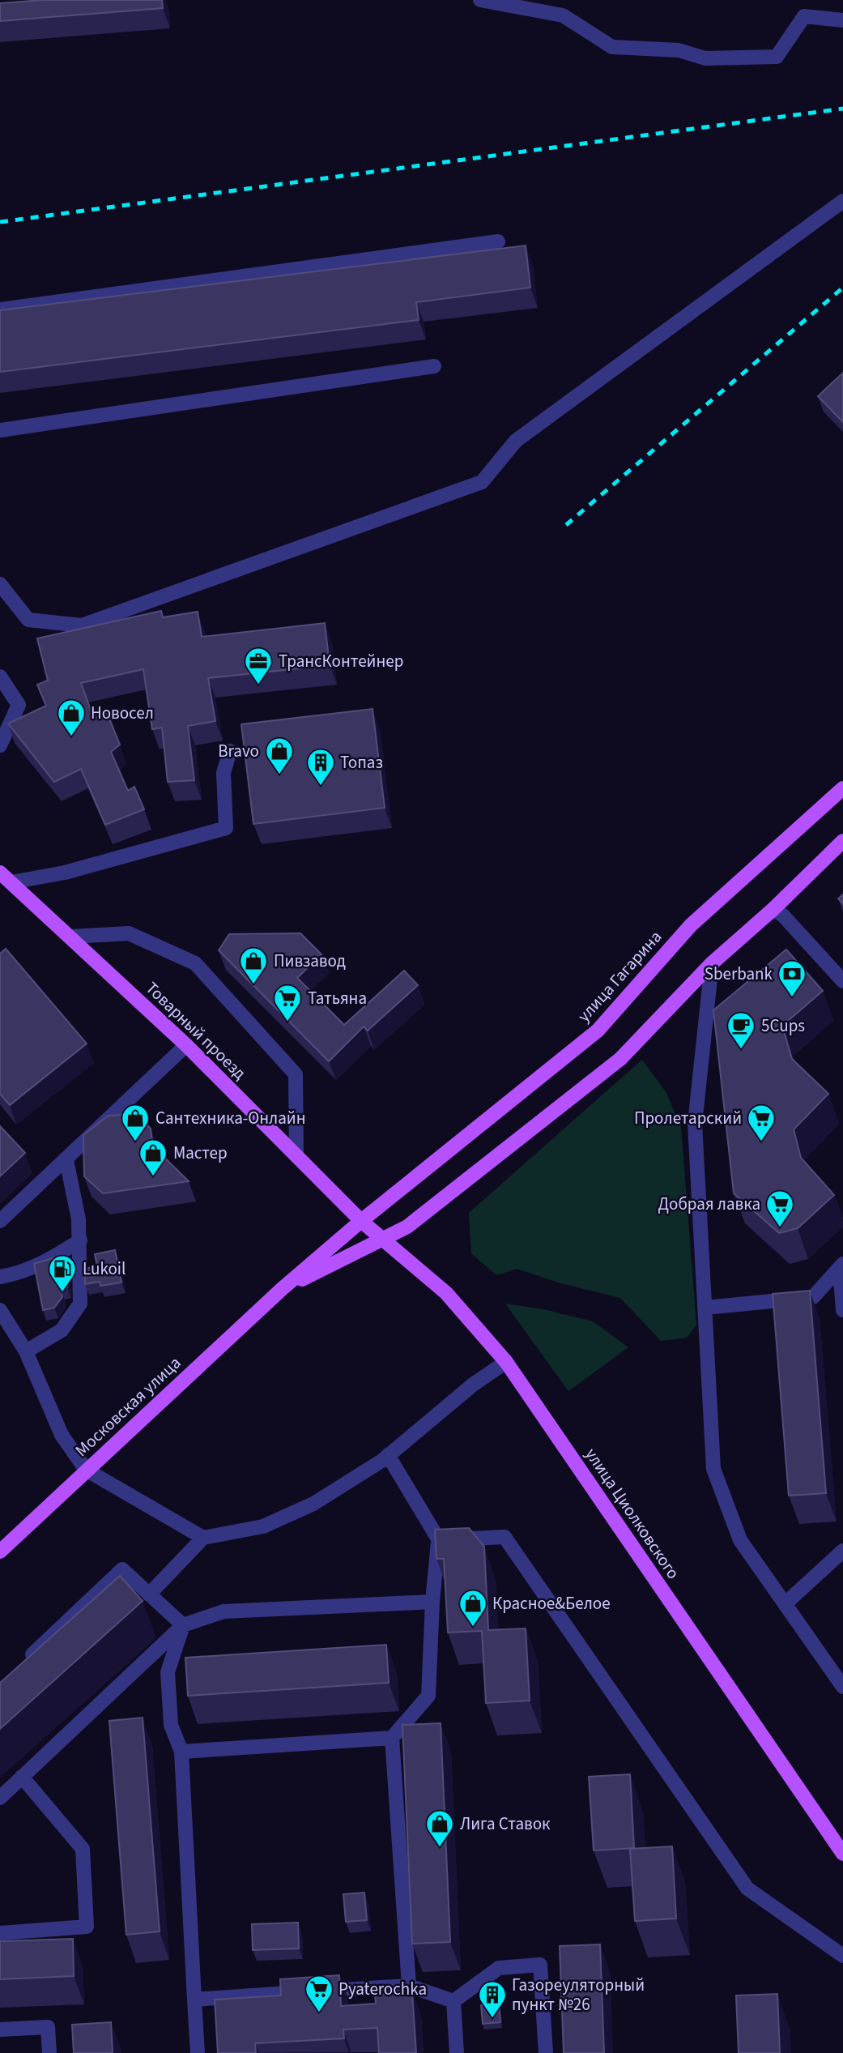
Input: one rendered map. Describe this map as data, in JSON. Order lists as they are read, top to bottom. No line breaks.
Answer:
{"streets":{"main road":["улица Гагарина","Товарный проезд","Московская улица","улица Циолковского"]},"crossings":[["улица Гагарина","Товарный проезд"],["улица Гагарина","Московская улица"],["улица Гагарина","улица Циолковского"],["Товарный проезд","Московская улица"],["Товарный проезд","улица Циолковского"],["Московская улица","улица Циолковского"]],"places":{"office":["ТрансКонтейнер"],"shop":["Новосел","Bravo","Пивзавод","Сантехника-Онлайн","Мастер","Красное&Белое","Лига Ставок"],"building":["Топаз","Газореуляторный пункт №26"],"bank":["Sberbank"],"supermarket":["Татьяна","Пролетарский","Добрая лавка","Pyaterochka"],"cafe":["5Cups"],"fuel station":["Lukoil"]}}
